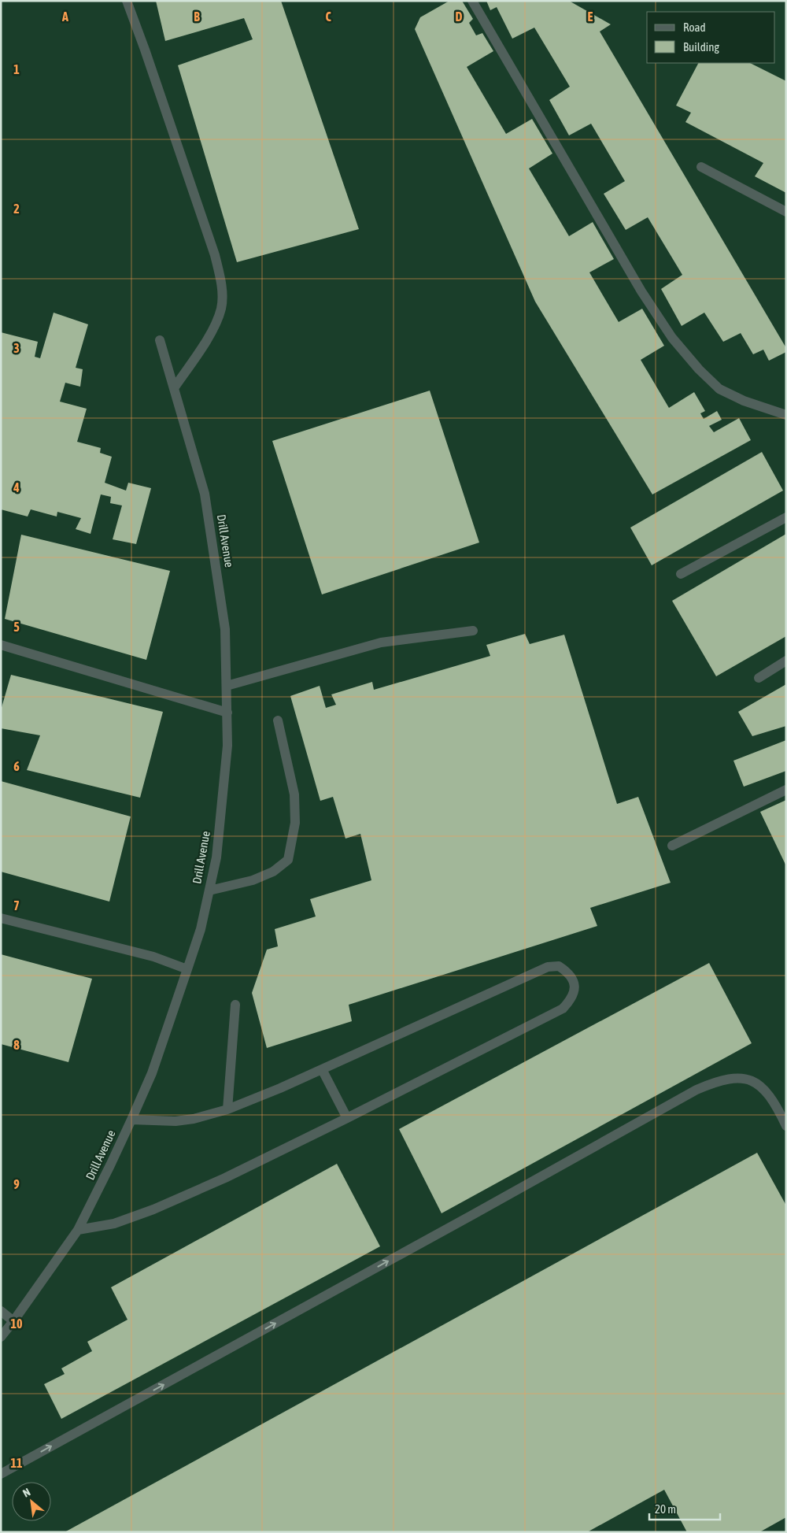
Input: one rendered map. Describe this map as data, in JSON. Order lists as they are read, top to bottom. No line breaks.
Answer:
{"streets":{"street":["Drill Avenue"]},"legend":["Road","Building"],"scale_bar":"20 m","north":"top left","grid":{"columns":["A","B","C","D","E"],"rows":["1","2","3","4","5","6","7","8","9","10","11"]}}
